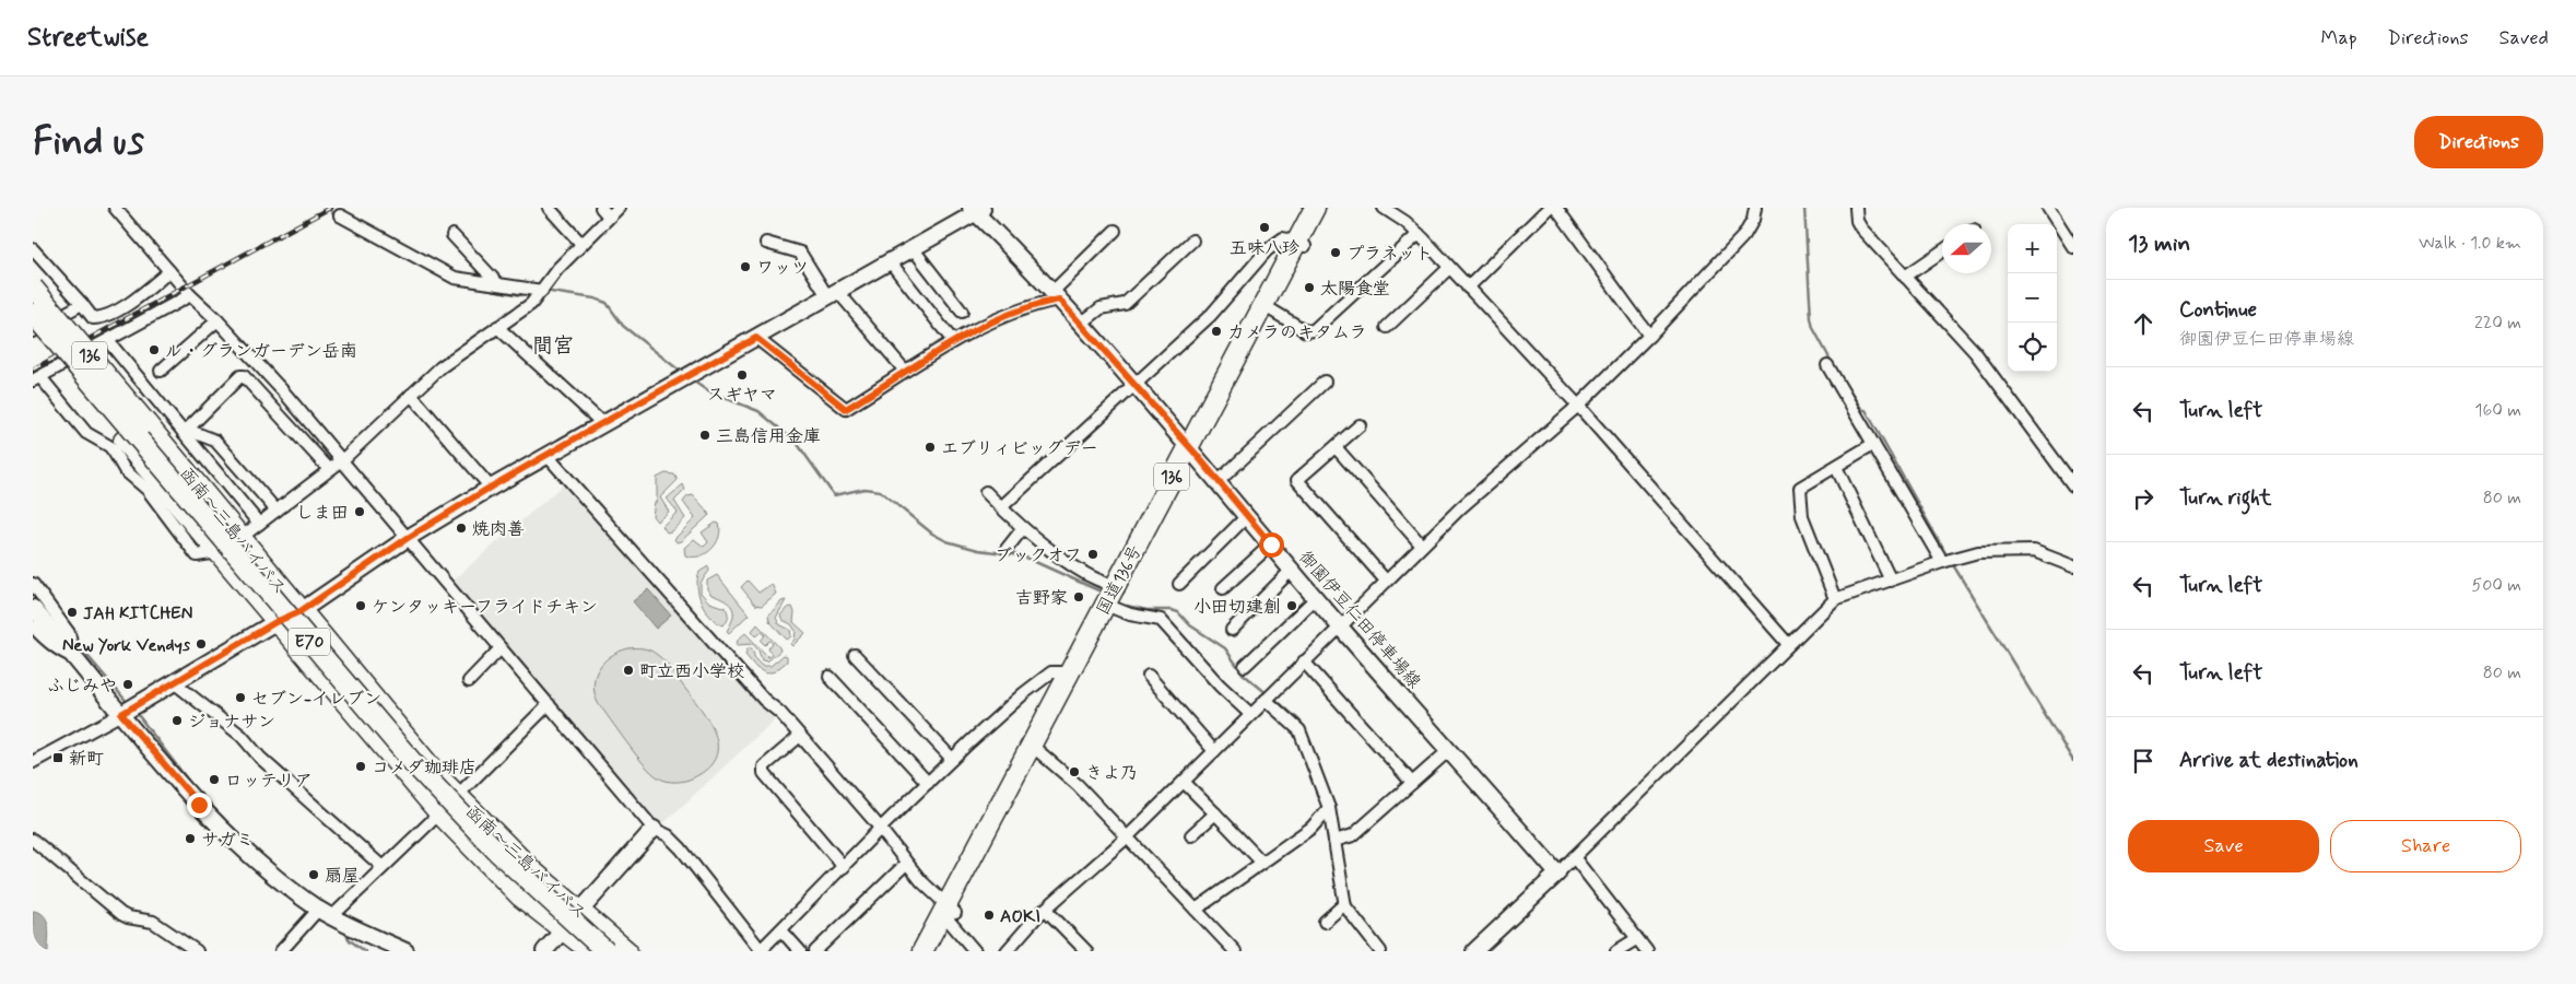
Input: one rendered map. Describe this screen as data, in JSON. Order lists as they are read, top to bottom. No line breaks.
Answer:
{"streets":{"highway":["136","函南～三島バイパス","国道136号","E70"],"street":["御園伊豆仁田停車場線"]},"crossings":[["国道136号","御園伊豆仁田停車場線"]],"districts":["間宮"],"places":{"other":["五味八珍","プラネット","ワッツ","太陽食堂","カメラのキタムラ","ル・グランガーデン岳南","スギヤマ","三島信用金庫","エブリィビッグデー","しま田","焼肉善","ブックオフ","吉野家","ケンタッキーフライドチキン","小田切建創","JAH KITCHEN","New York Vendys","町立西小学校","ふじみや","セブン-イレブン","ジョナサン","コメダ珈琲店","きよ乃","ロッテリア","サガミ","扇屋","AOKI"],"transit":["新町"]},"north":"left","page":{"header":"Streetwise","nav":["Map","Directions","Saved"],"buttons":["Directions",["Save","Share"]],"title":"Find us","heading":["13 min","Walk · 1.0 km"],"map_buttons":["+","−"],"list":[["Continue","御園伊豆仁田停車場線","220 m"],["Turn left","160 m"],["Turn right","80 m"],["Turn left","500 m"],["Turn left","80 m"],"Arrive at destination"]}}
